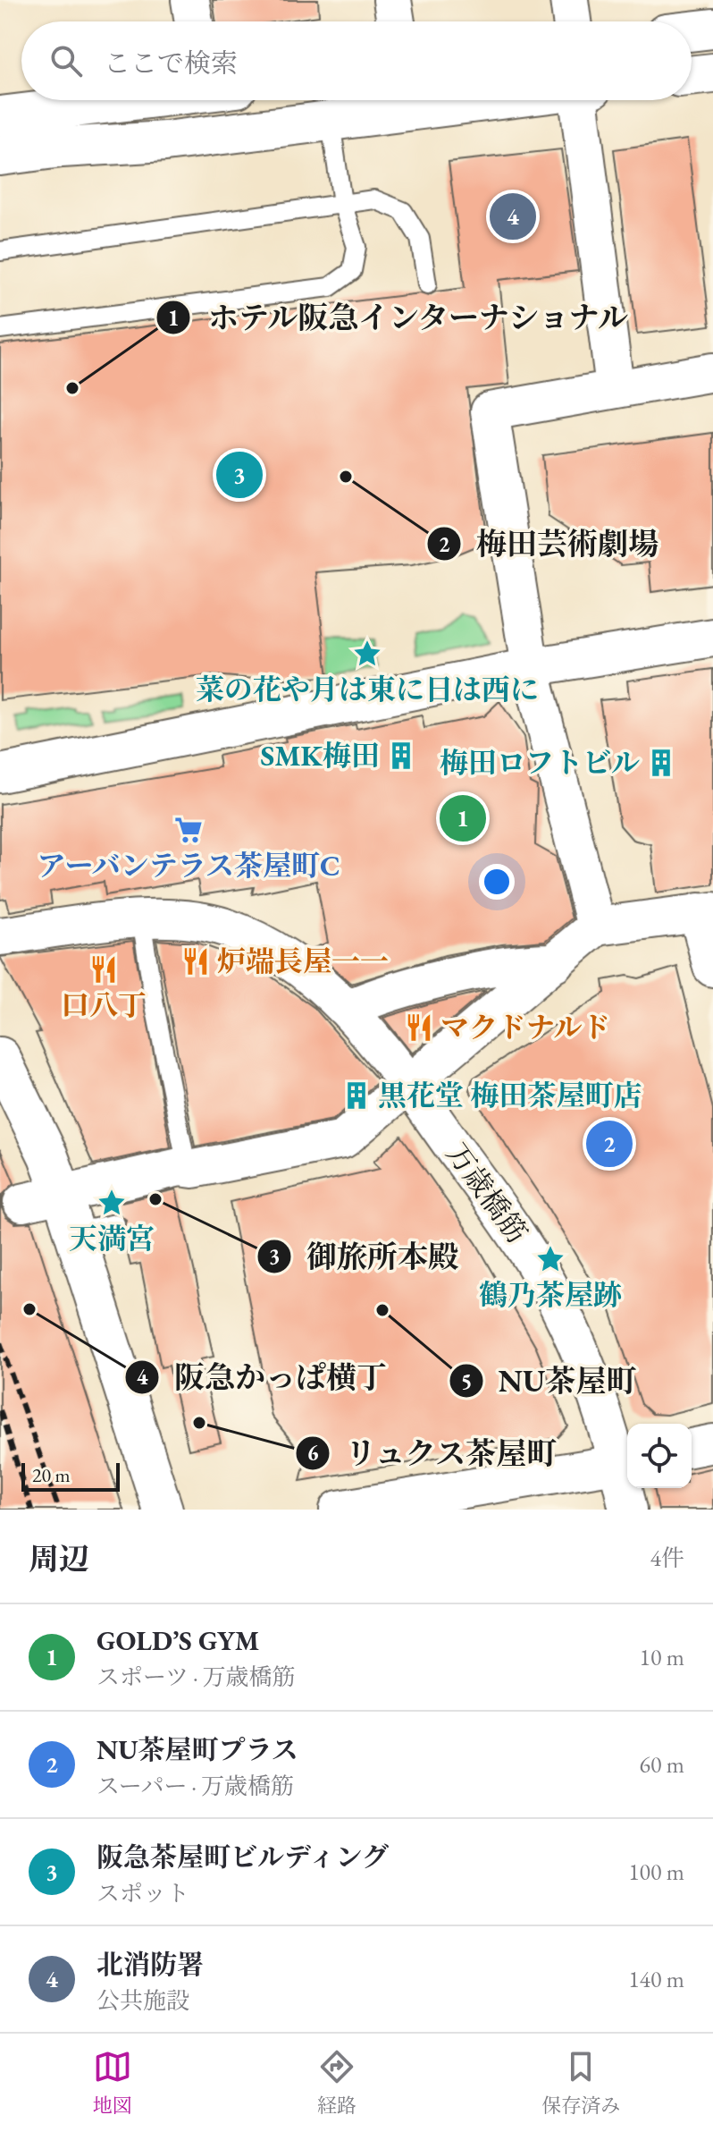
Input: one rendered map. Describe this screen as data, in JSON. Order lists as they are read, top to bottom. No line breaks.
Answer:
{"streets":{"street":["万歳橋筋"]},"places":{"other":["ホテル阪急インターナショナル","梅田芸術劇場","御旅所本殿","阪急かっぱ横丁","NU茶屋町","リュクス茶屋町"],"place":["菜の花や月は東に日は西に","天満宮","鶴乃茶屋跡"],"building":["SMK梅田","梅田ロフトビル","黒花堂 梅田茶屋町店"],"supermarket":["アーバンテラス茶屋町C"],"restaurant":["炉端長屋一一","口八丁","マクドナルド"]},"scale_bar":"20 m","page":{"search":"ここで検索","pins":["4","3","1","2"],"scale":"20 m","heading":["周辺","4件"],"list":[{"mark":"1","name":"GOLD’S GYM","note":"スポーツ · 万歳橋筋","value":"10 m"},{"mark":"2","name":"NU茶屋町プラス","note":"スーパー · 万歳橋筋","value":"60 m"},{"mark":"3","name":"阪急茶屋町ビルディング","note":"スポット","value":"100 m"},{"mark":"4","name":"北消防署","note":"公共施設","value":"140 m"}],"nav":["地図","経路","保存済み"]}}
